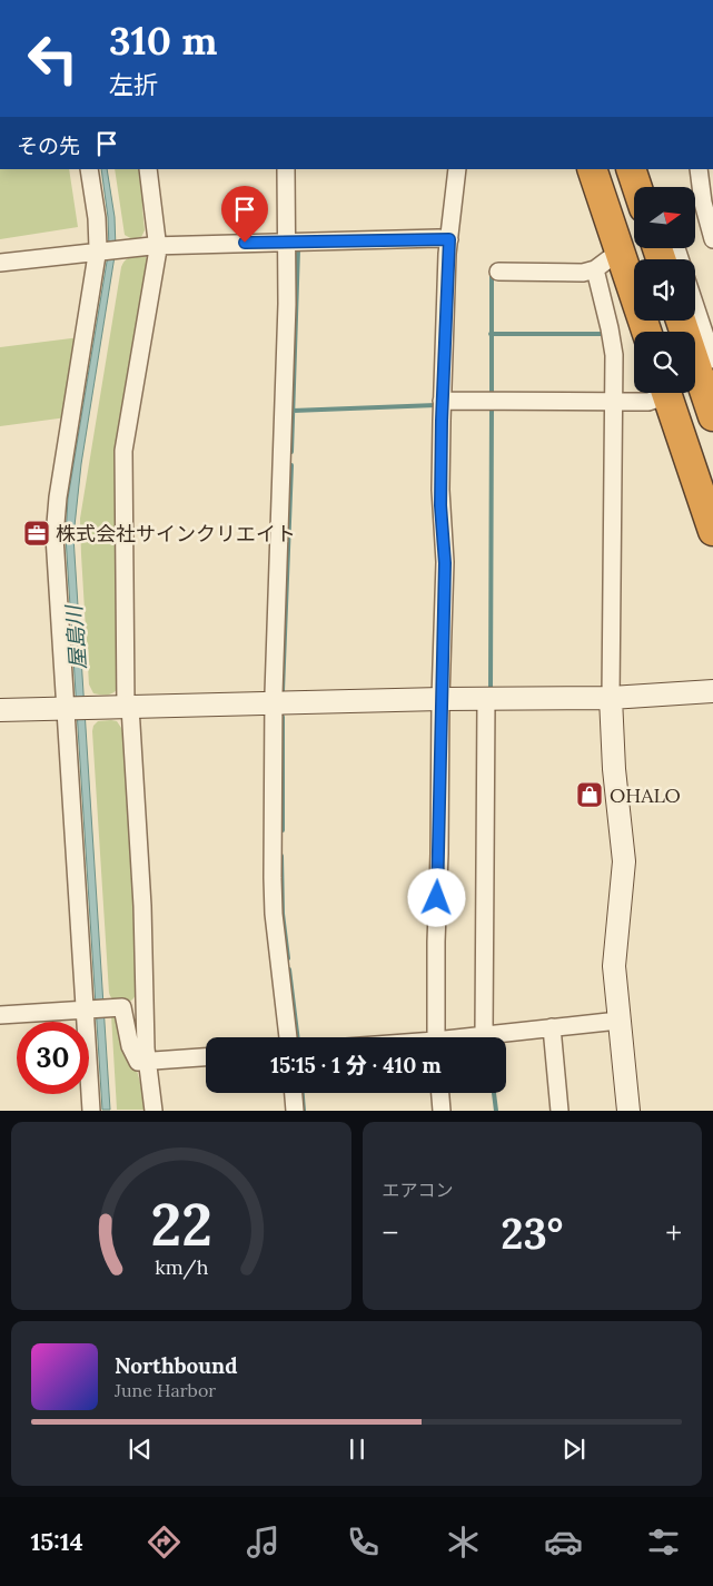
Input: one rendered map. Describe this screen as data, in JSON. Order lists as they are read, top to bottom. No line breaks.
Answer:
{"water":["屋島川"],"places":{"office":["株式会社サインクリエイト"],"shop":["OHALO"]},"north":"right","page":{"turn":["310 m","左折"],"then":"その先","limit":"30","trip":"15:15 · 1 分 · 410 m","tile":"エアコン","heat":["−","23°","+"],"song":["Northbound","June Harbor"],"tabs":"15:14","gauge":["22","km/h"]}}
